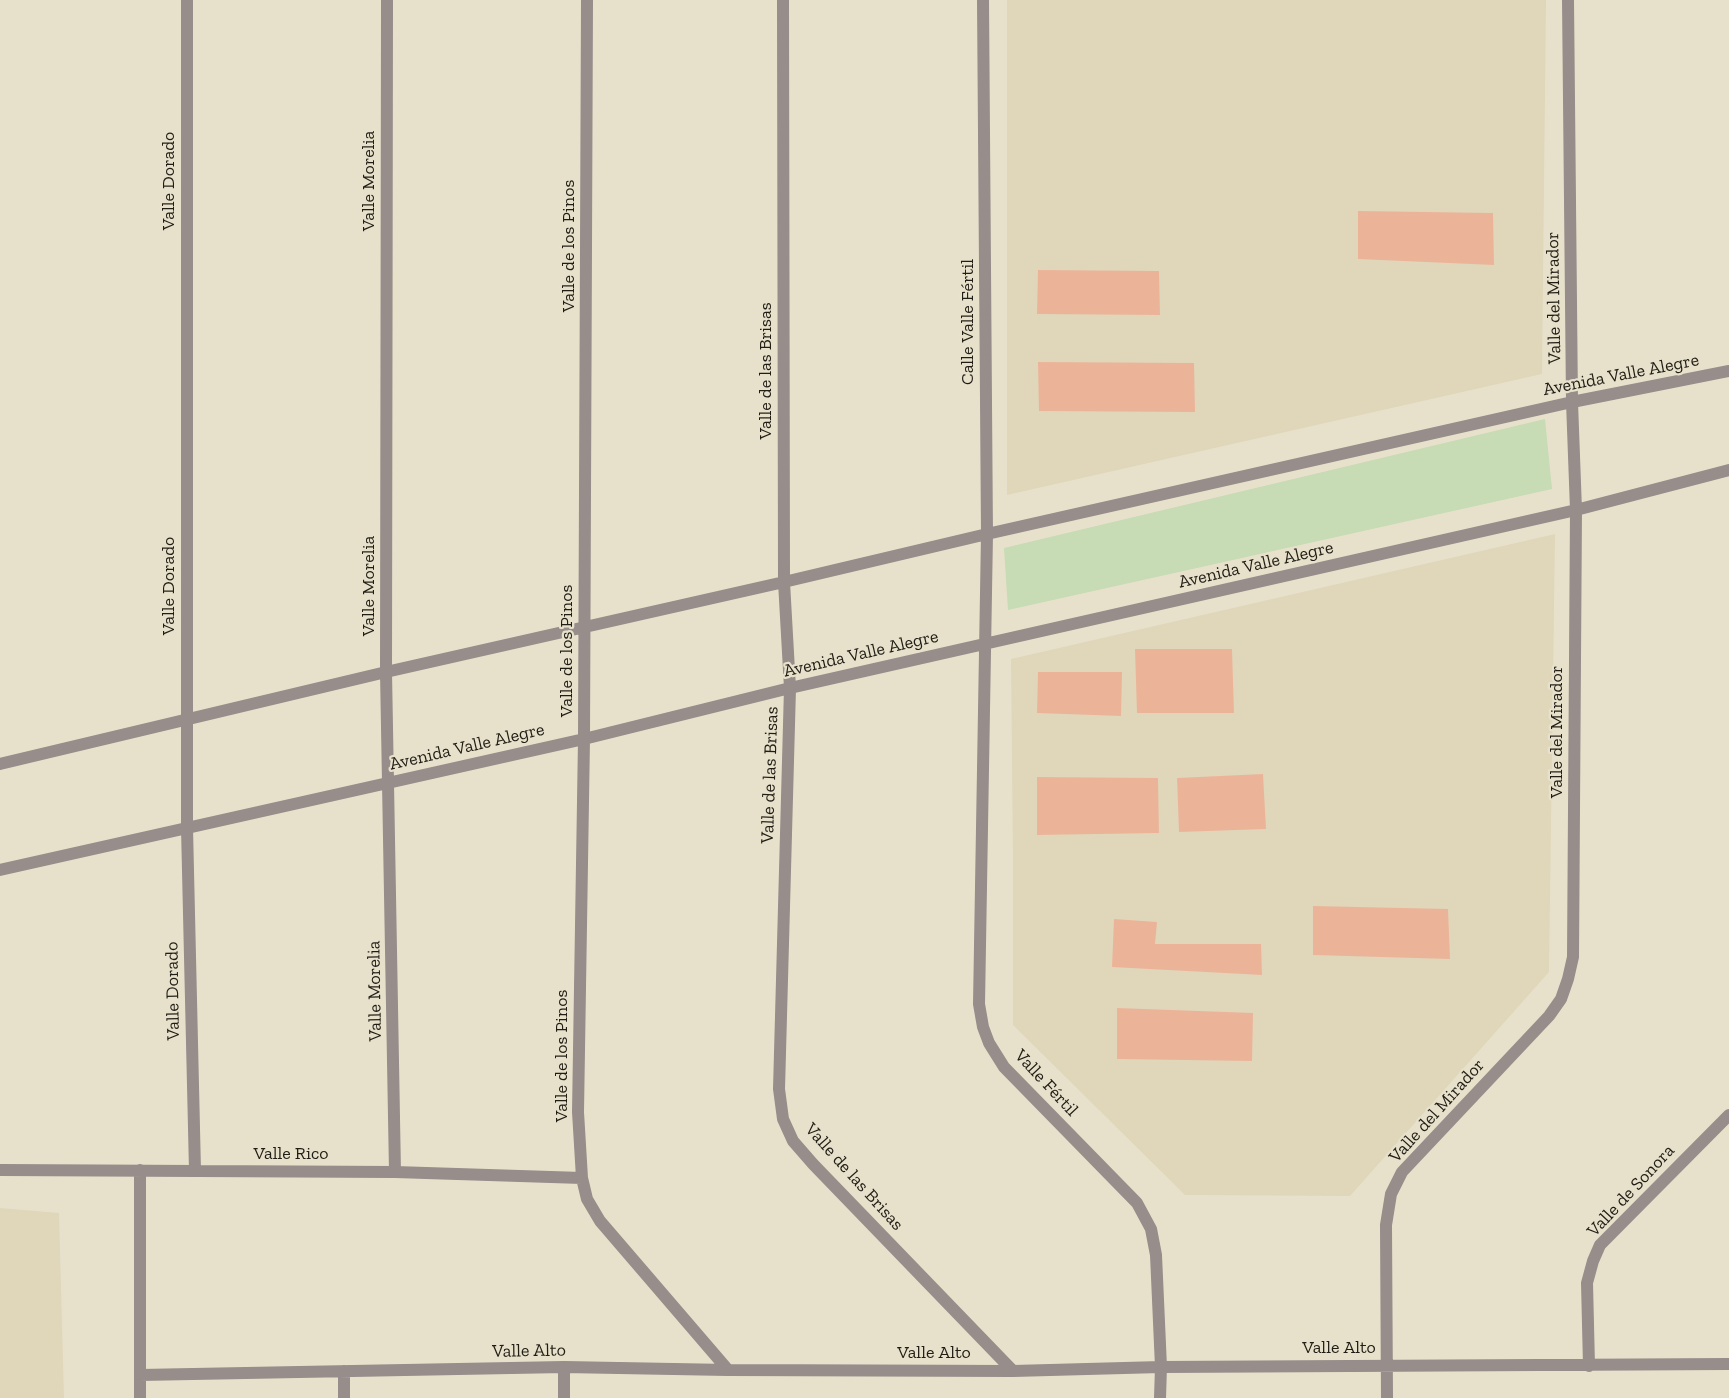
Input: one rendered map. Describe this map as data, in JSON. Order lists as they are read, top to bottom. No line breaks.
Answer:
{"streets":{"street":["Valle Dorado","Valle Morelia","Valle de los Pinos","Valle del Mirador","Calle Valle Fértil","Valle de las Brisas","Avenida Valle Alegre","Valle Fértil","Valle Rico","Valle de Sonora","Valle Alto"]},"crossings":[["Valle Dorado","Avenida Valle Alegre"],["Valle Dorado","Valle Rico"],["Valle Morelia","Avenida Valle Alegre"],["Valle Morelia","Valle Rico"],["Valle de los Pinos","Avenida Valle Alegre"],["Valle de los Pinos","Valle Rico"],["Valle de los Pinos","Valle Alto"],["Valle del Mirador","Avenida Valle Alegre"],["Valle del Mirador","Valle Alto"],["Calle Valle Fértil","Avenida Valle Alegre"],["Calle Valle Fértil","Valle Fértil"],["Valle de las Brisas","Avenida Valle Alegre"],["Valle de las Brisas","Valle Alto"],["Avenida Valle Alegre","Valle Fértil"],["Valle Fértil","Valle Alto"],["Valle de Sonora","Valle Alto"]]}
